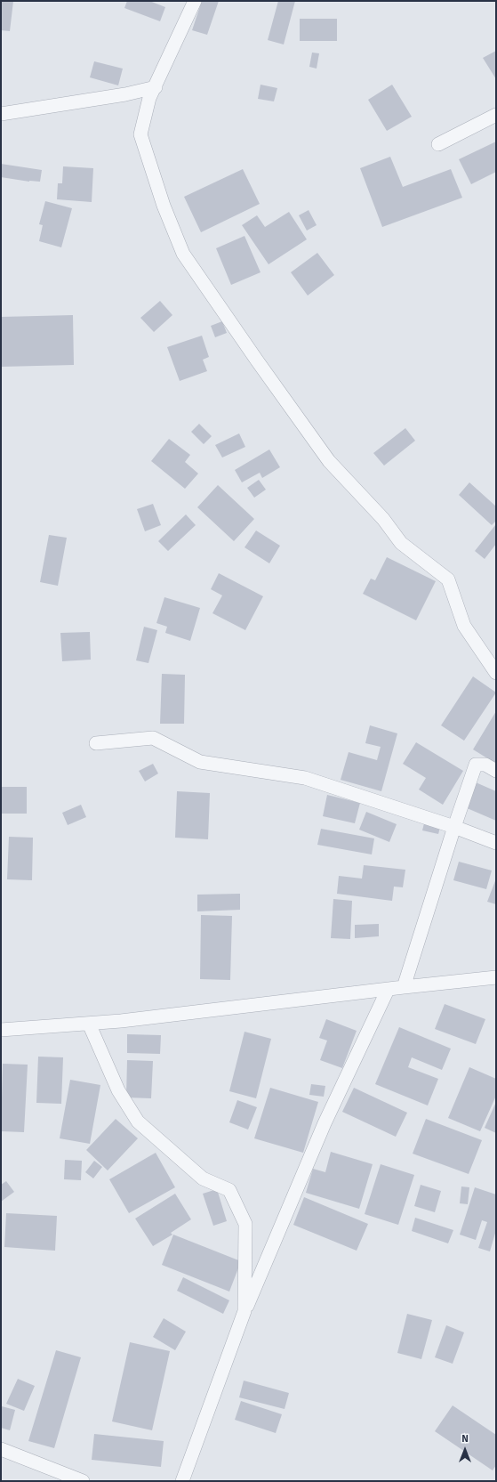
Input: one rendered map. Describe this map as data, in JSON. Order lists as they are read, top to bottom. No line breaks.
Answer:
{"north":"top"}
